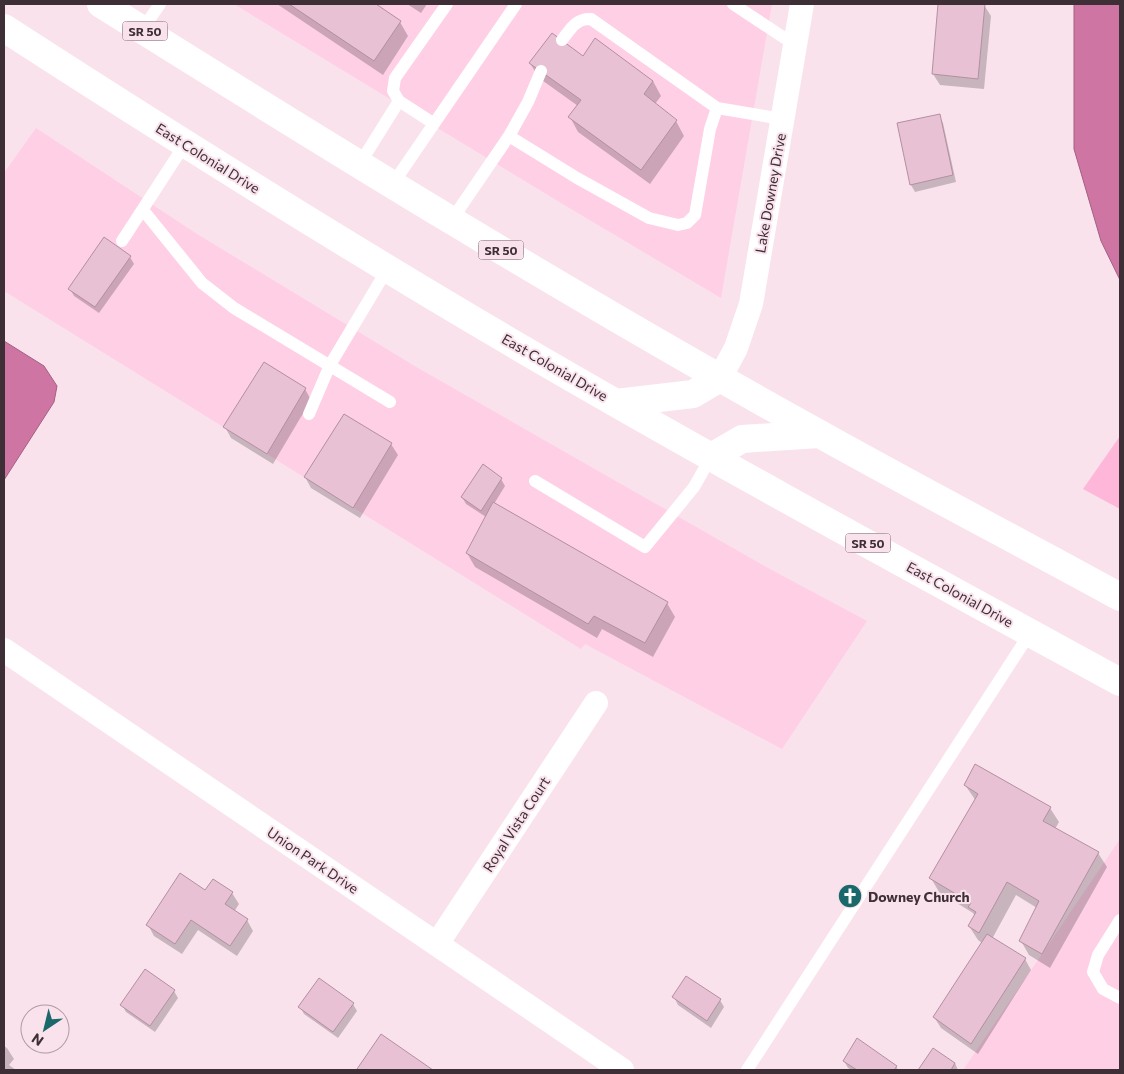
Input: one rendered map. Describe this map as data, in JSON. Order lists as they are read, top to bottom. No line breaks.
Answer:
{"streets":{"highway":["SR 50","East Colonial Drive"],"street":["Lake Downey Drive","Royal Vista Court","Union Park Drive"]},"crossings":[["SR 50","Lake Downey Drive"],["Royal Vista Court","Union Park Drive"]],"places":{"church":["Downey Church"]},"north":"bottom left"}
